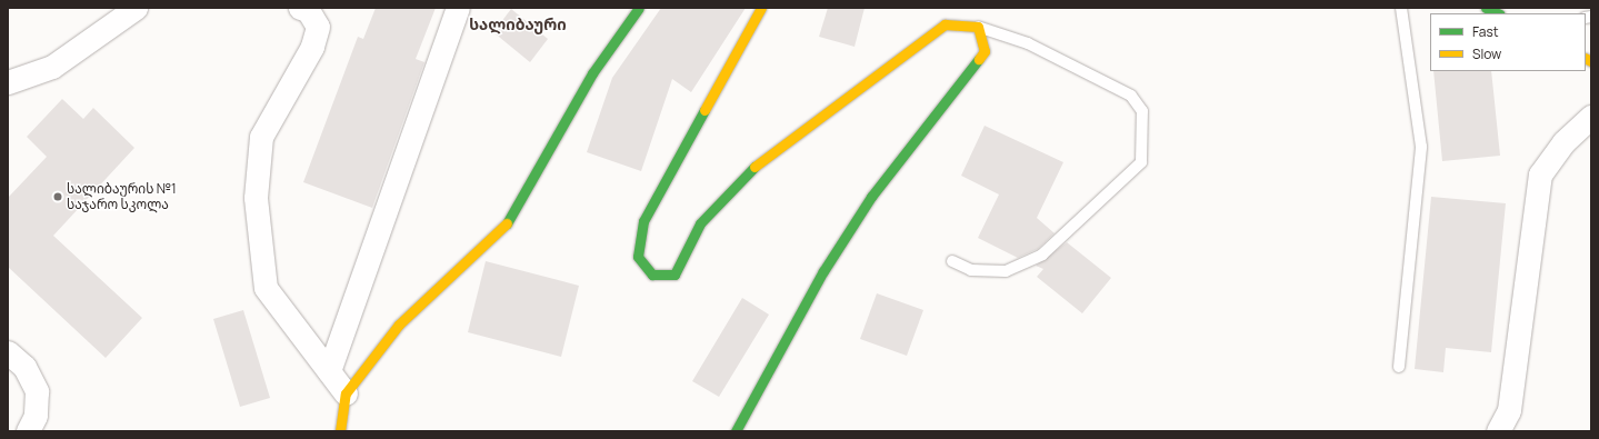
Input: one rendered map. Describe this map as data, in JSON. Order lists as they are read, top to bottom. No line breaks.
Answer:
{"districts":["სალიბაური"],"places":["სალიბაურის №1 საჯარო სკოლა"],"legend":["Fast","Slow"]}
